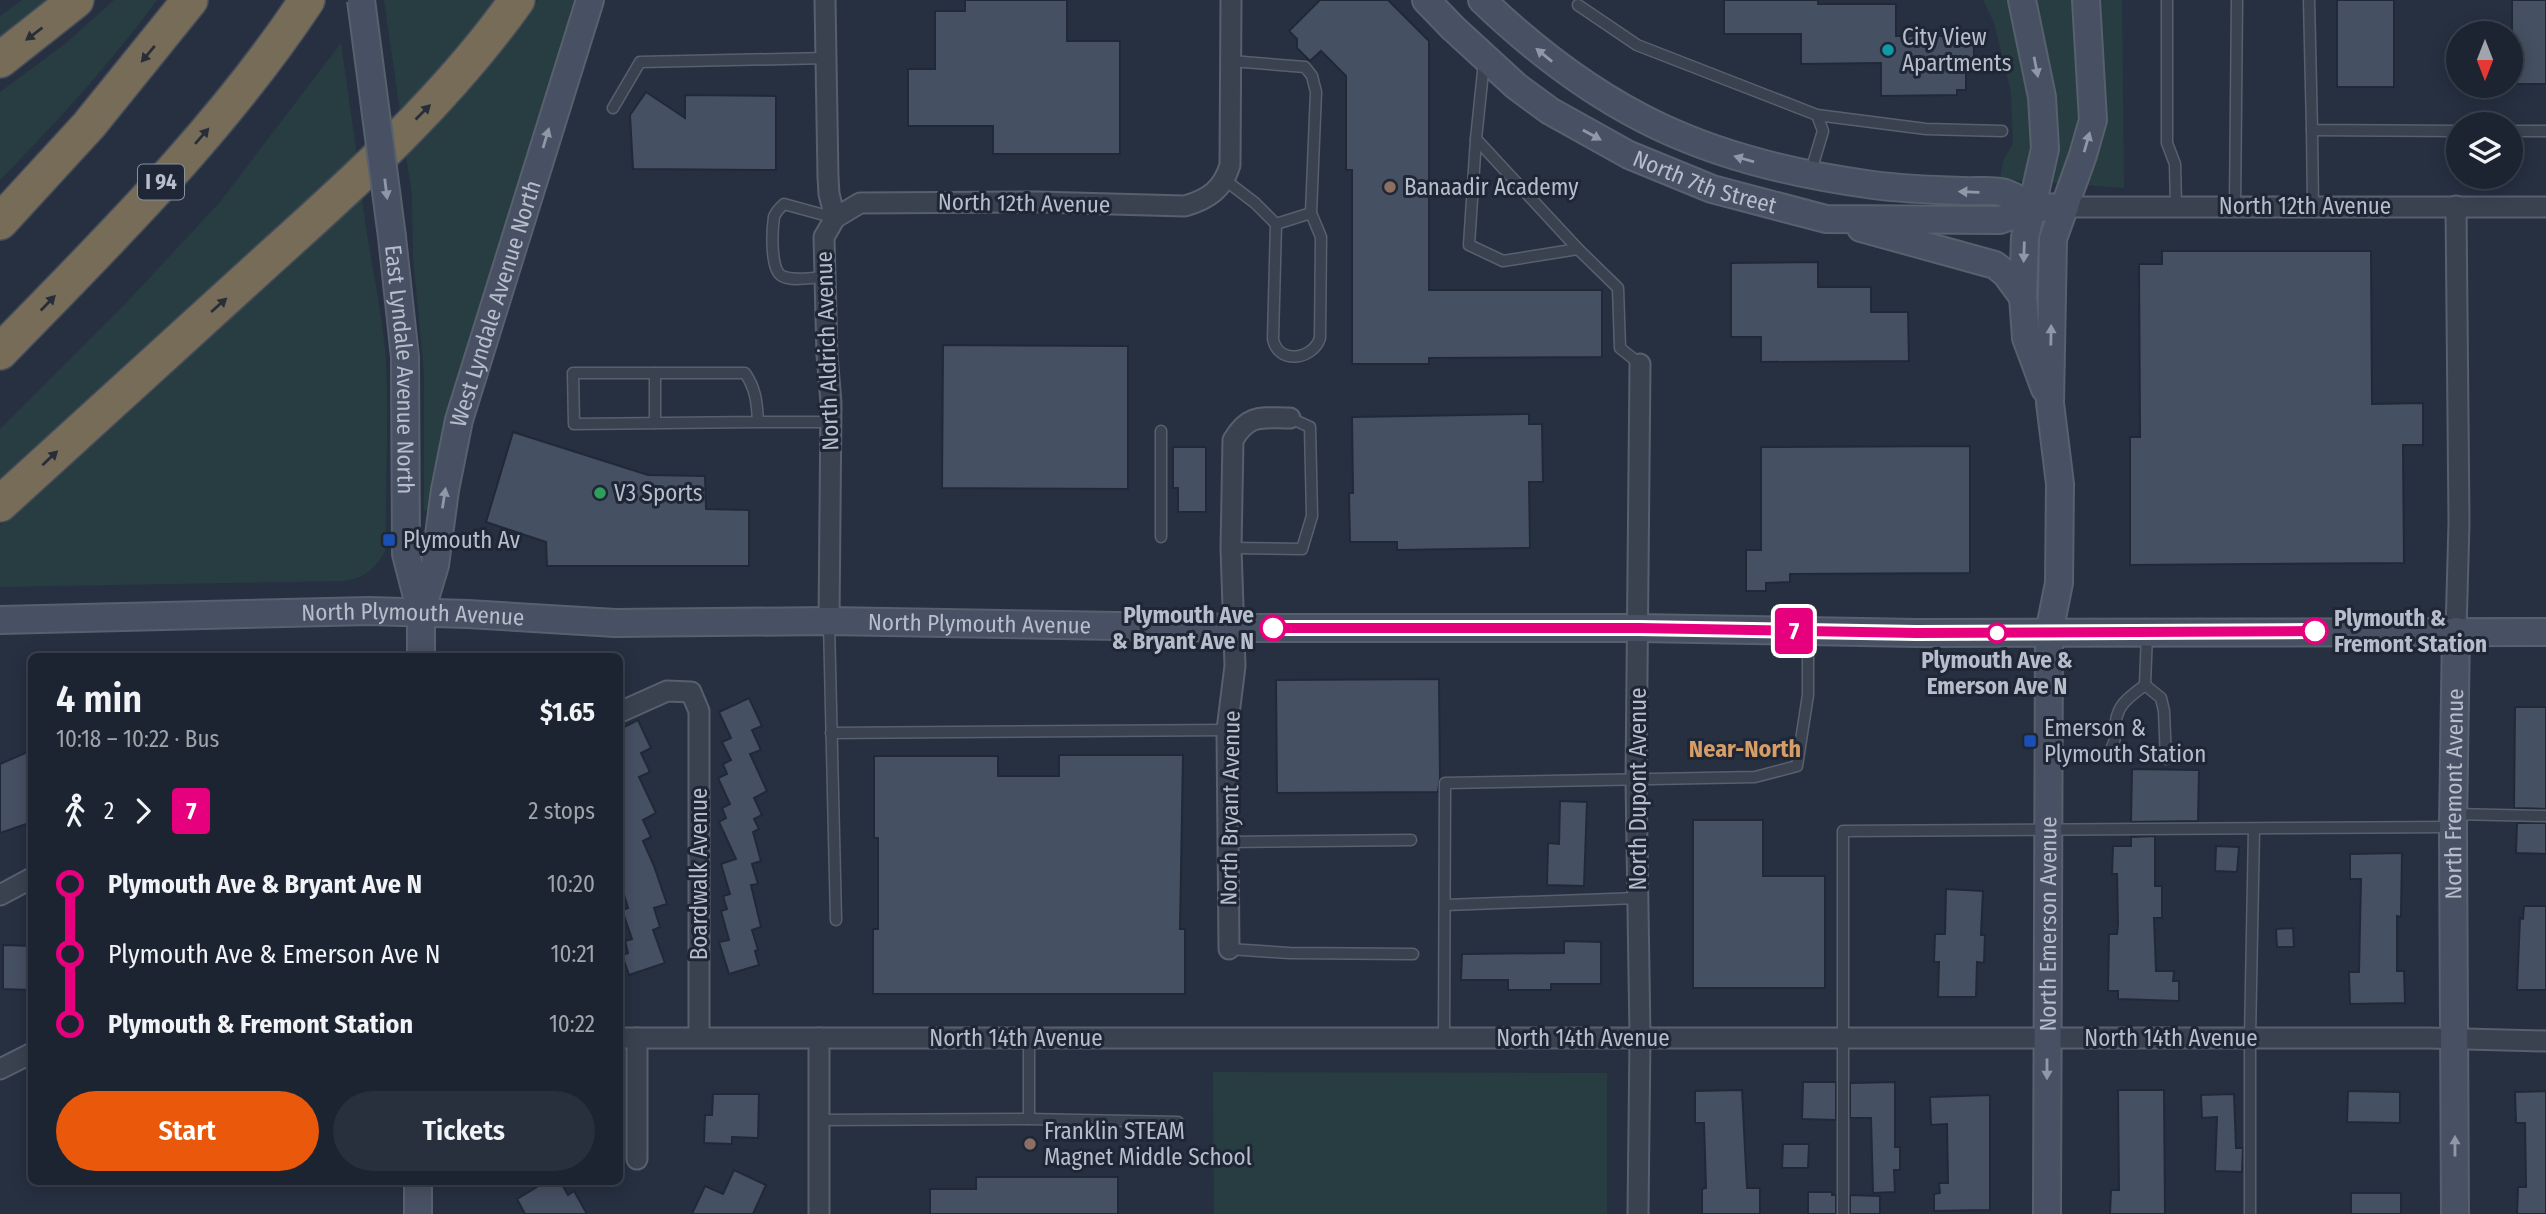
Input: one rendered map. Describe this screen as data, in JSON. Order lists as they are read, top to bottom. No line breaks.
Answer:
{"streets":{"highway":["I 94"],"main road":["North 7th Street","West Lyndale Avenue North","East Lyndale Avenue North","North Plymouth Avenue","North Fremont Avenue","North Emerson Avenue"],"street":["North 12th Avenue","North Aldrich Avenue","North Dupont Avenue","North Bryant Avenue","Boardwalk Avenue","North 14th Avenue"]},"crossings":[["North 7th Street","North 12th Avenue"],["North 12th Avenue","North Aldrich Avenue"],["North 12th Avenue","North Fremont Avenue"],["West Lyndale Avenue North","East Lyndale Avenue North"],["West Lyndale Avenue North","North Plymouth Avenue"],["North Aldrich Avenue","North Plymouth Avenue"],["East Lyndale Avenue North","North Plymouth Avenue"],["North Plymouth Avenue","North Dupont Avenue"],["North Plymouth Avenue","North Fremont Avenue"],["North Plymouth Avenue","North Bryant Avenue"],["North Plymouth Avenue","North Emerson Avenue"],["North Dupont Avenue","North 14th Avenue"],["North Fremont Avenue","North 14th Avenue"],["Boardwalk Avenue","North 14th Avenue"],["North Emerson Avenue","North 14th Avenue"]],"one_way":["West Lyndale Avenue North","East Lyndale Avenue North"],"districts":["Near-North"],"places":{"other":["City View Apartments","Banaadir Academy","V3 Sports","Plymouth Ave & Bryant Ave N","Plymouth & Fremont Station","Plymouth Ave & Emerson Ave N","Franklin STEAM Magnet Middle School"],"transit":["Plymouth Av","Emerson & Plymouth Station"]},"lines":["bus line 7"],"north":"bottom","page":{"on_map":"7","heading":["4 min","10:18 – 10:22 · Bus","$1.65"],"legs":["2","7","2 stops"],"list":[{"name":"Plymouth Ave & Bryant Ave N","value":"10:20"},{"name":"Plymouth Ave & Emerson Ave N","value":"10:21"},{"name":"Plymouth & Fremont Station","value":"10:22"}],"buttons":["Start","Tickets"]}}
